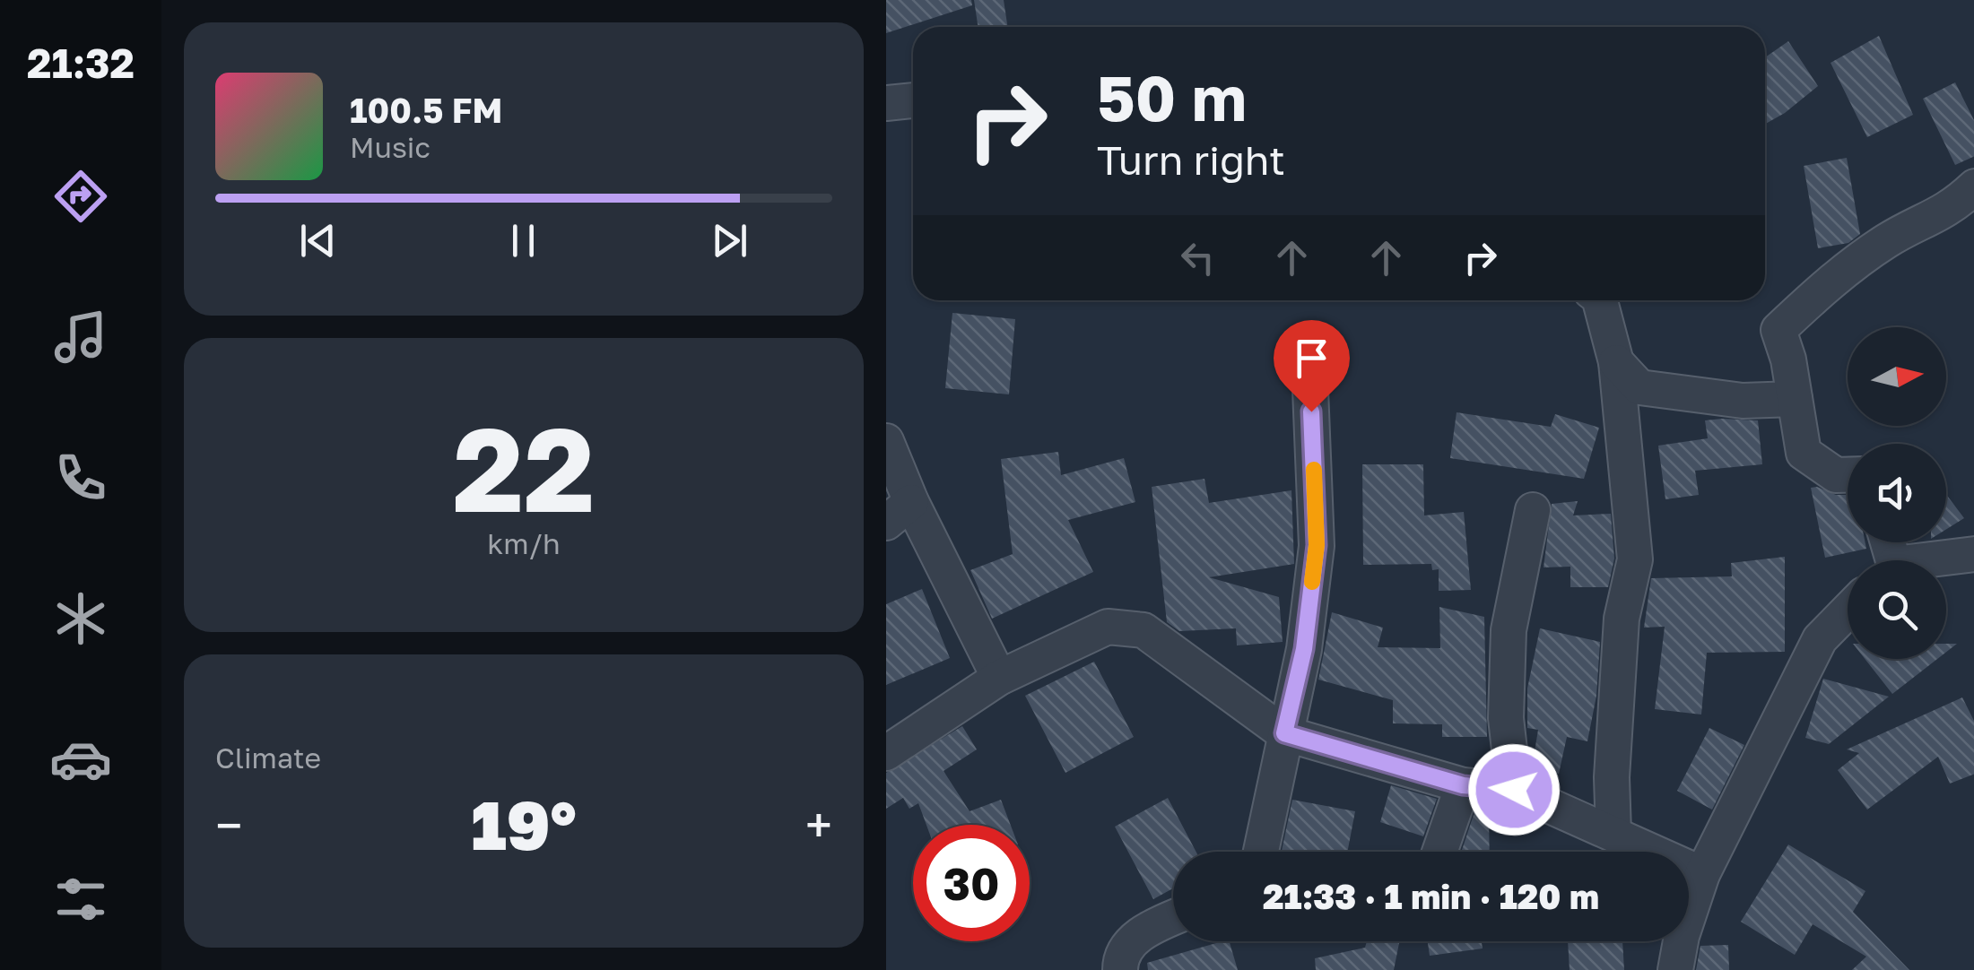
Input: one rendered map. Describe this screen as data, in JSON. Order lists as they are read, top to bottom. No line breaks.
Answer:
{"north":"right","page":{"tabs":"21:32","turn":["50 m","Turn right"],"song":["100.5 FM","Music"],"tile":[["22","km/h"],"Climate"],"heat":["−","19°","+"],"limit":"30","trip":"21:33 · 1 min · 120 m"}}
